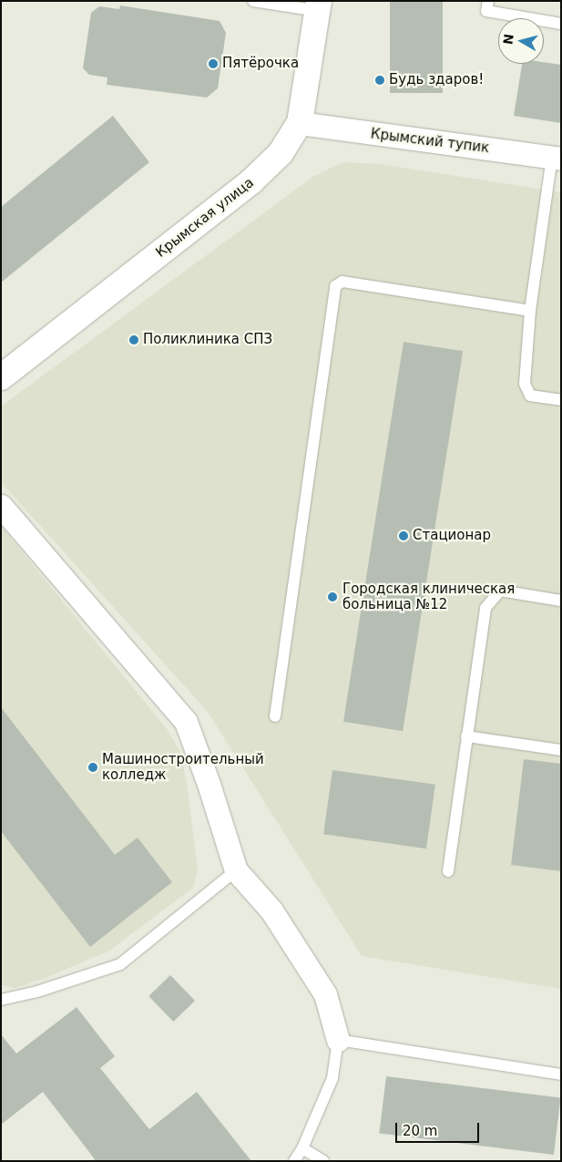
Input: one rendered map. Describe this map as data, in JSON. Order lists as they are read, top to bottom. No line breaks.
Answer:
{"streets":{"main road":["Крымская улица"],"street":["Крымский тупик"]},"crossings":[["Крымский тупик","Крымская улица"]],"places":["Пятёрочка","Будь здаров!","Поликлиника СПЗ","Стационар","Городская клиническая больница №12","Машиностроительный колледж"],"scale_bar":"20 m","north":"left"}
